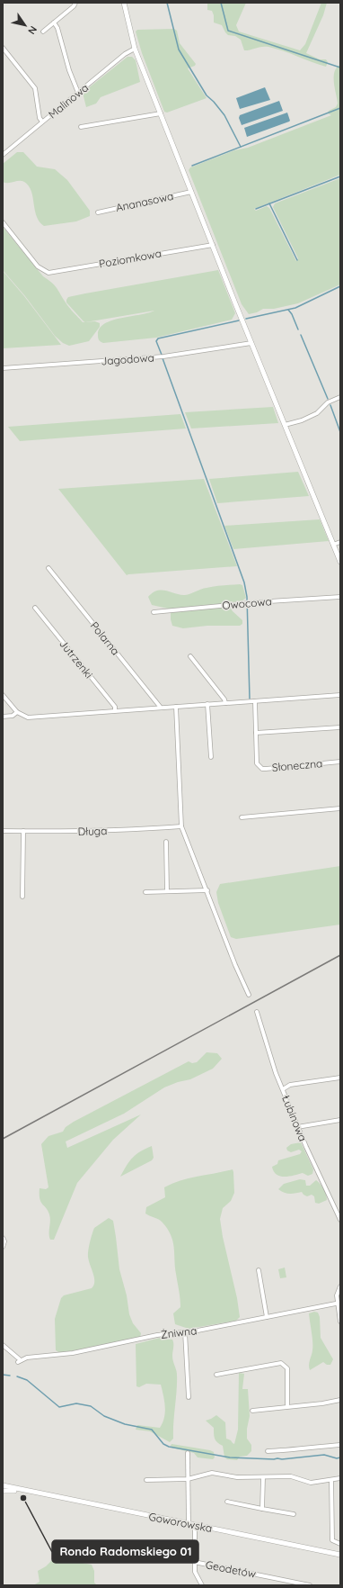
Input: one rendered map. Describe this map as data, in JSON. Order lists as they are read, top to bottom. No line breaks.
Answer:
{"streets":{"street":["Malinowa","Ananasowa","Poziomkowa","Jagodowa","Owocowa","Polarna","Jutrzenki","Słoneczna","Długa","Łubinowa","Żniwna","Goworowska","Geodetów"]},"places":["Rondo Radomskiego 01"],"north":"bottom right"}
